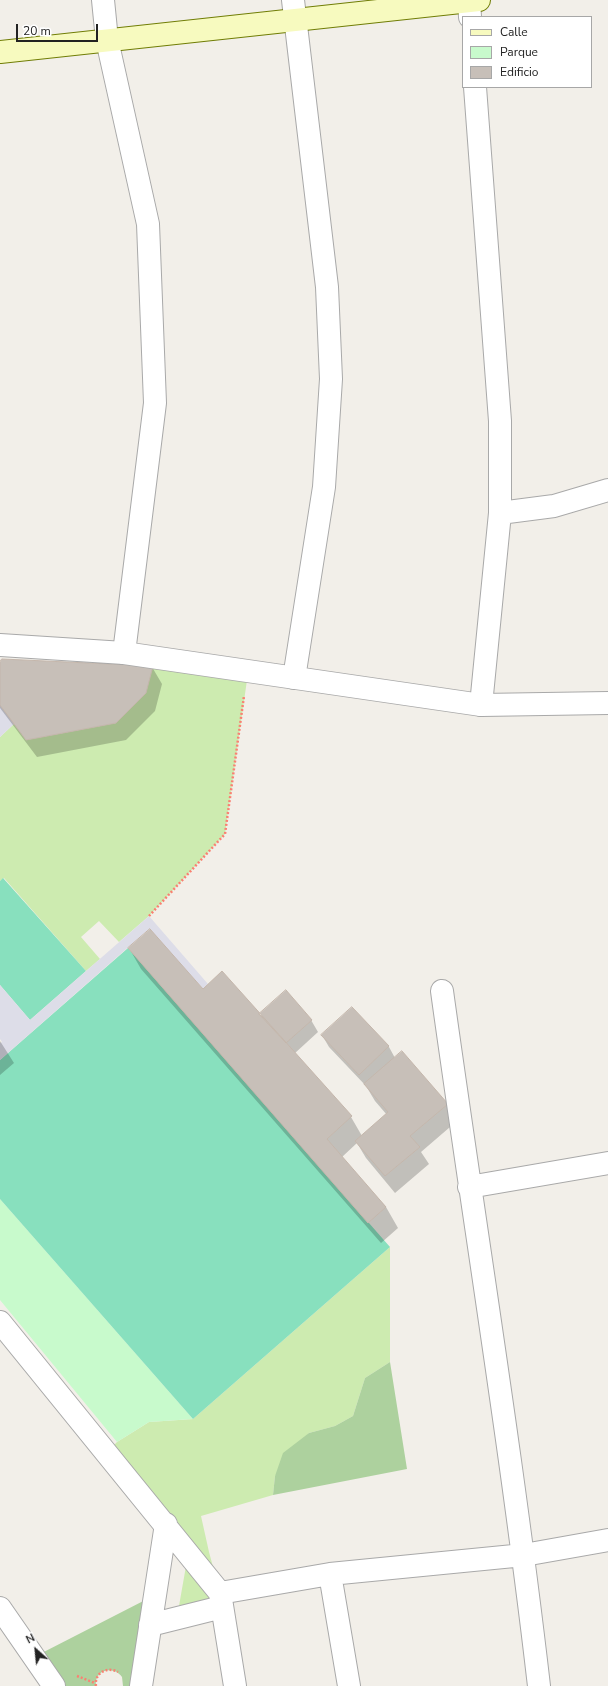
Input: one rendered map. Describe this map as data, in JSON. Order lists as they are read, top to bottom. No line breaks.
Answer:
{"legend":["Calle","Parque","Edificio"],"scale_bar":"20 m","north":"top left"}
